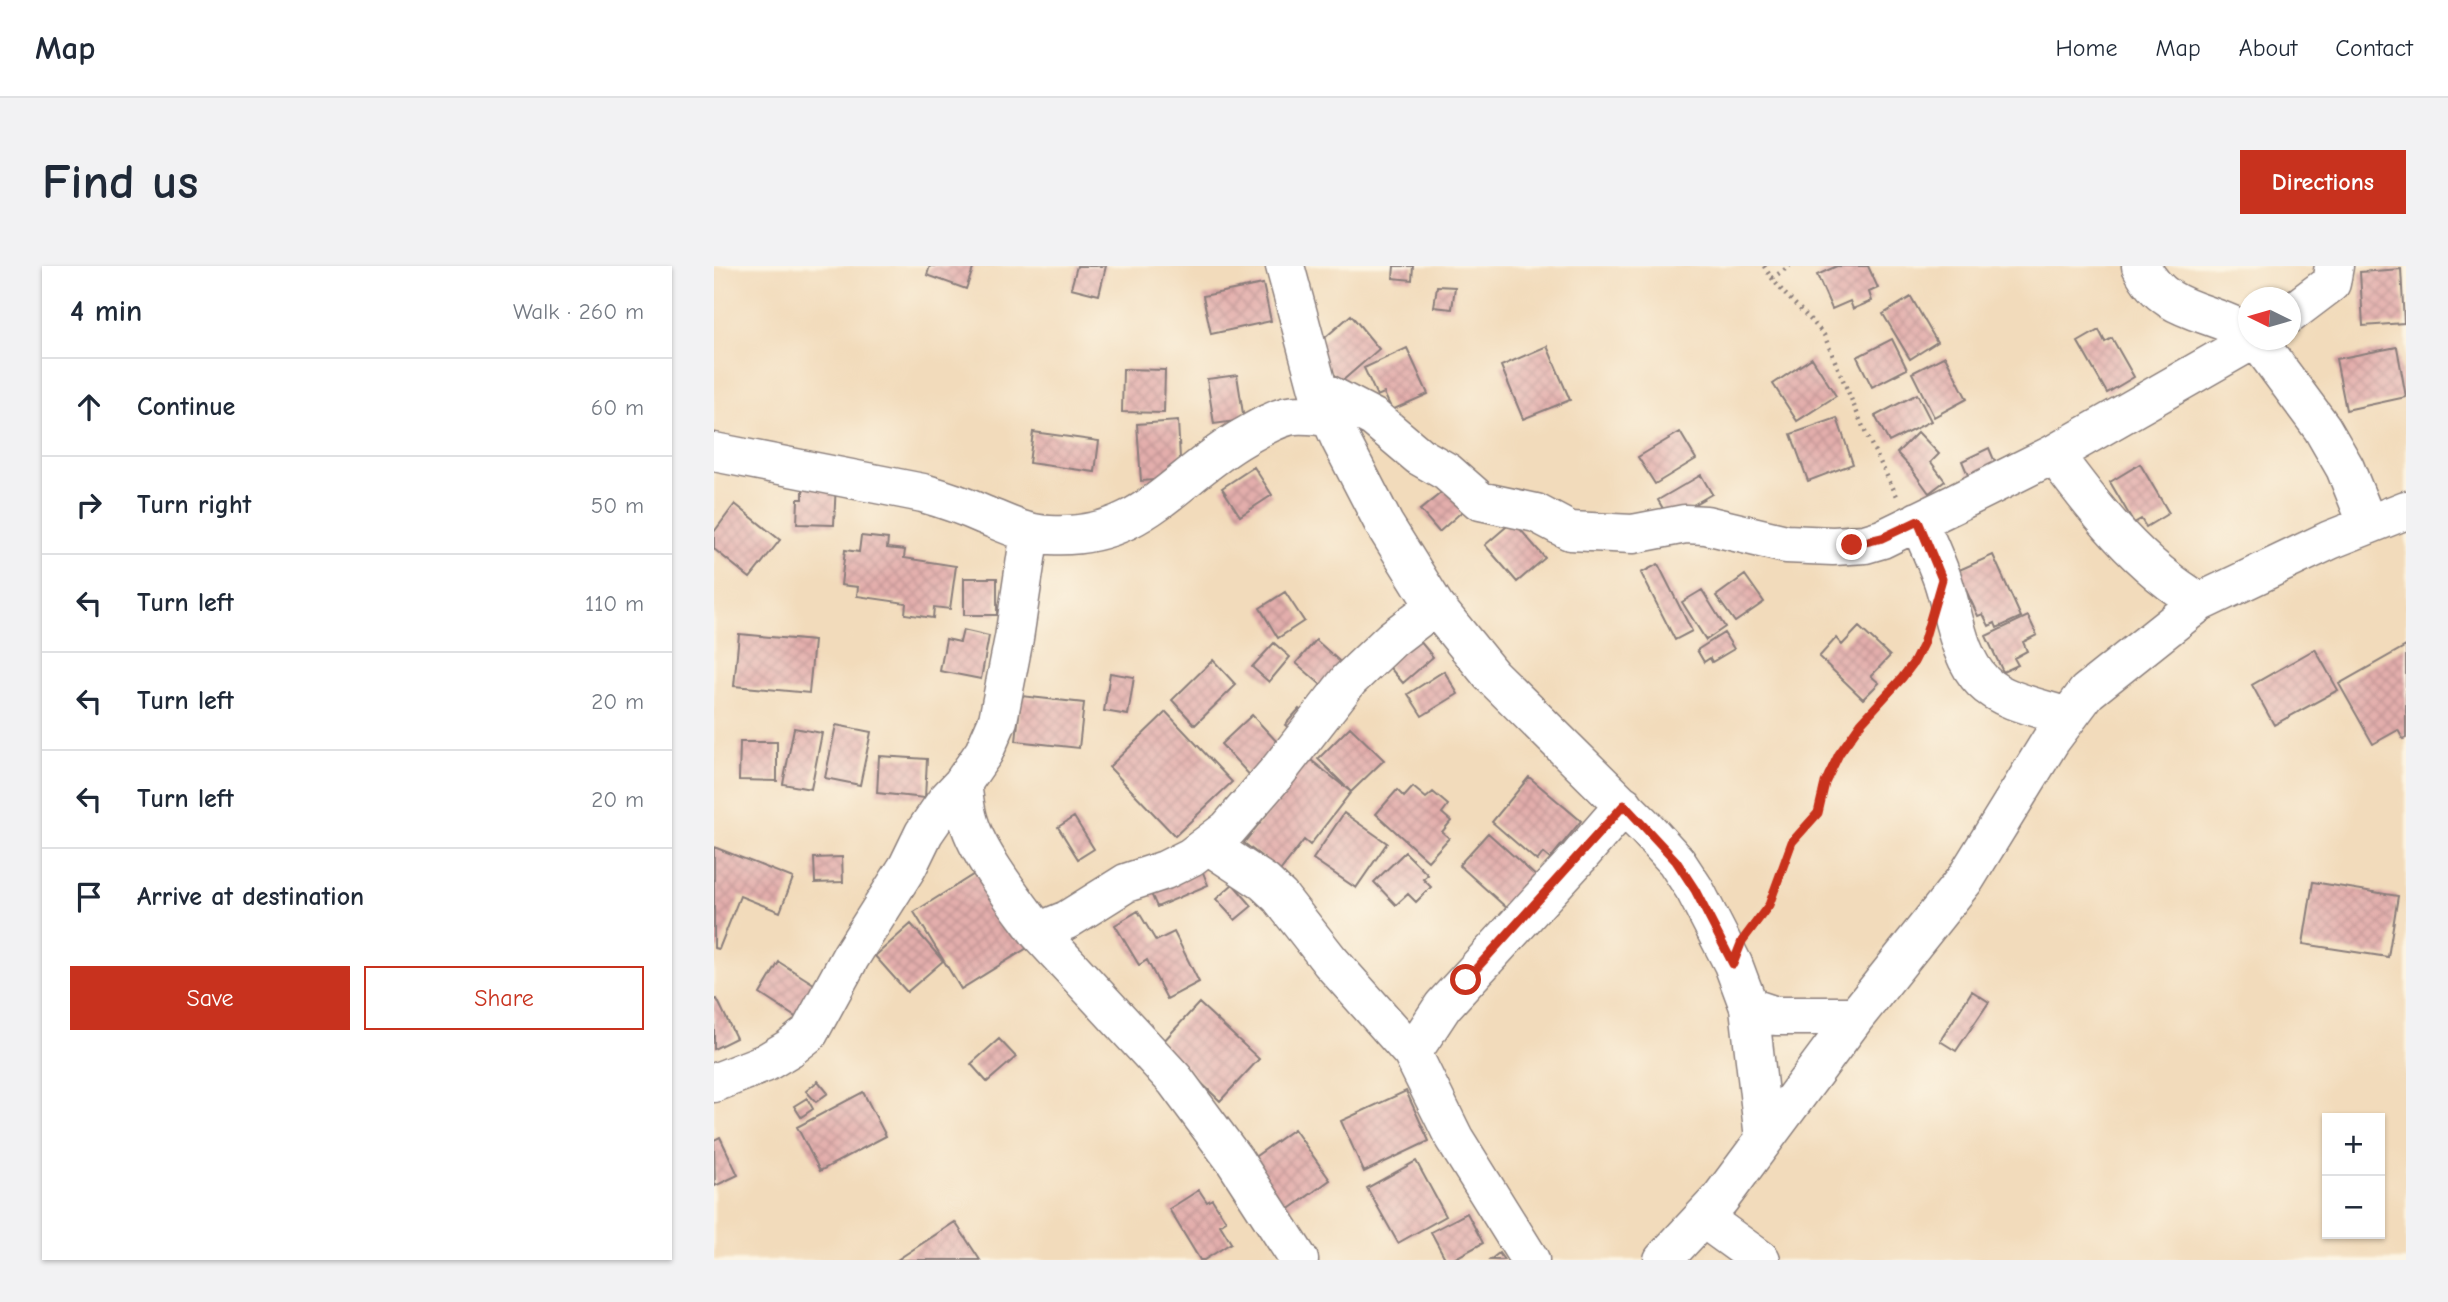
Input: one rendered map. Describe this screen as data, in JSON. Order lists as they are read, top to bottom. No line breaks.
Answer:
{"north":"left","page":{"header":"Map","nav":["Home","Map","About","Contact"],"buttons":["Directions",["Save","Share"]],"title":"Find us","heading":["4 min","Walk · 260 m"],"list":[["Continue","60 m"],["Turn right","50 m"],["Turn left","110 m"],["Turn left","20 m"],["Turn left","20 m"],"Arrive at destination"],"map_buttons":["+","−"]}}
